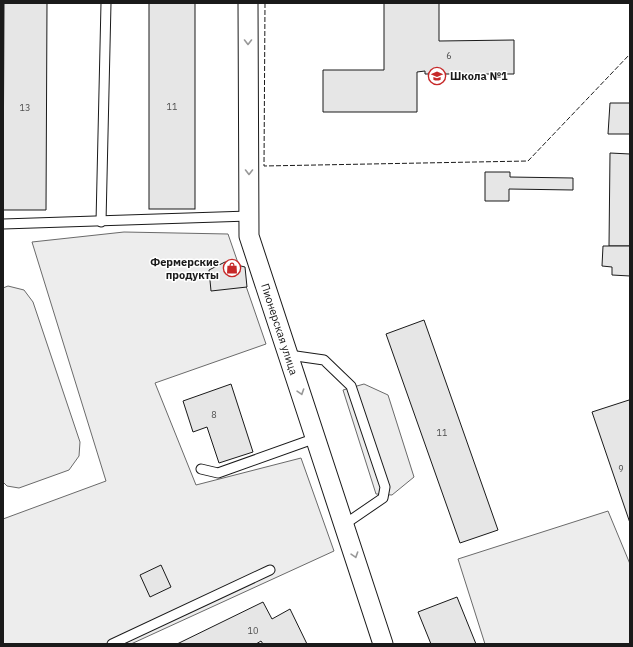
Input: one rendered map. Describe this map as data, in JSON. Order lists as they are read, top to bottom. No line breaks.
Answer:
{"streets":{"street":["Пионерская улица"]},"one_way":["Пионерская улица"],"places":{"school or university":["Школа №1"],"shop":["Фермерские продукты"]},"house_numbers":["6","11","13","8","11","9","10"]}
